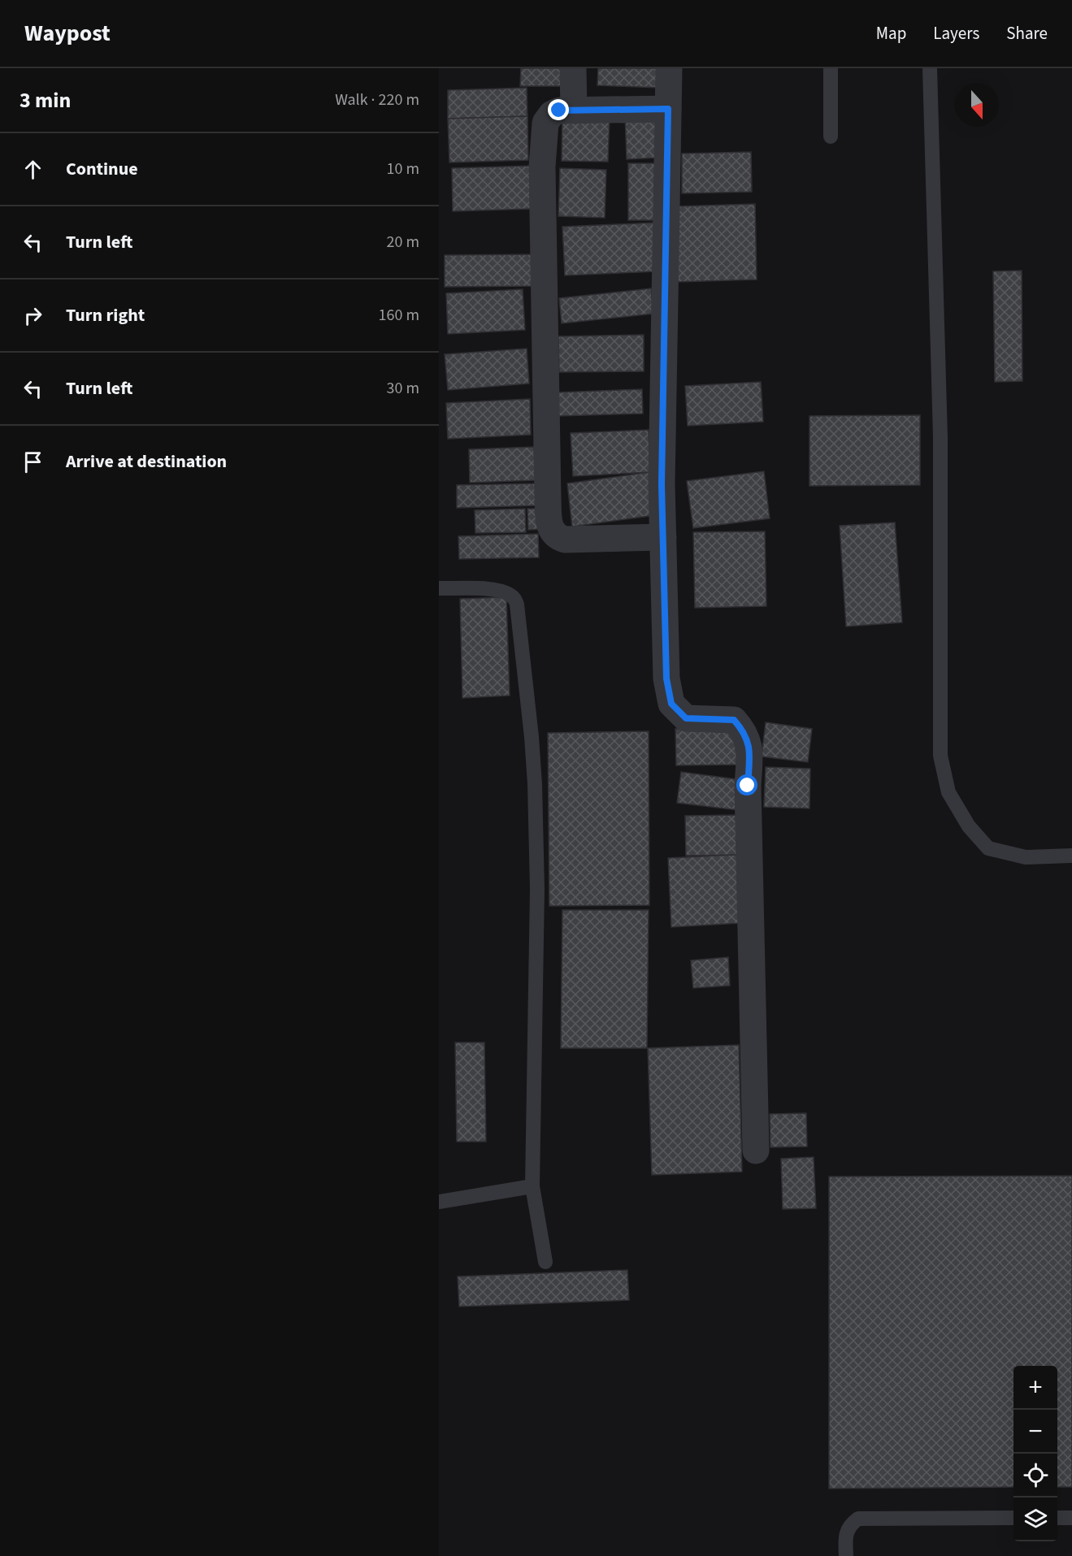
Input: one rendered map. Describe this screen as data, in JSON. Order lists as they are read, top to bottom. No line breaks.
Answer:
{"north":"bottom","page":{"header":"Waypost","nav":["Map","Layers","Share"],"heading":["3 min","Walk · 220 m"],"list":[["Continue","10 m"],["Turn left","20 m"],["Turn right","160 m"],["Turn left","30 m"],"Arrive at destination"],"map_buttons":["+","−"]}}
